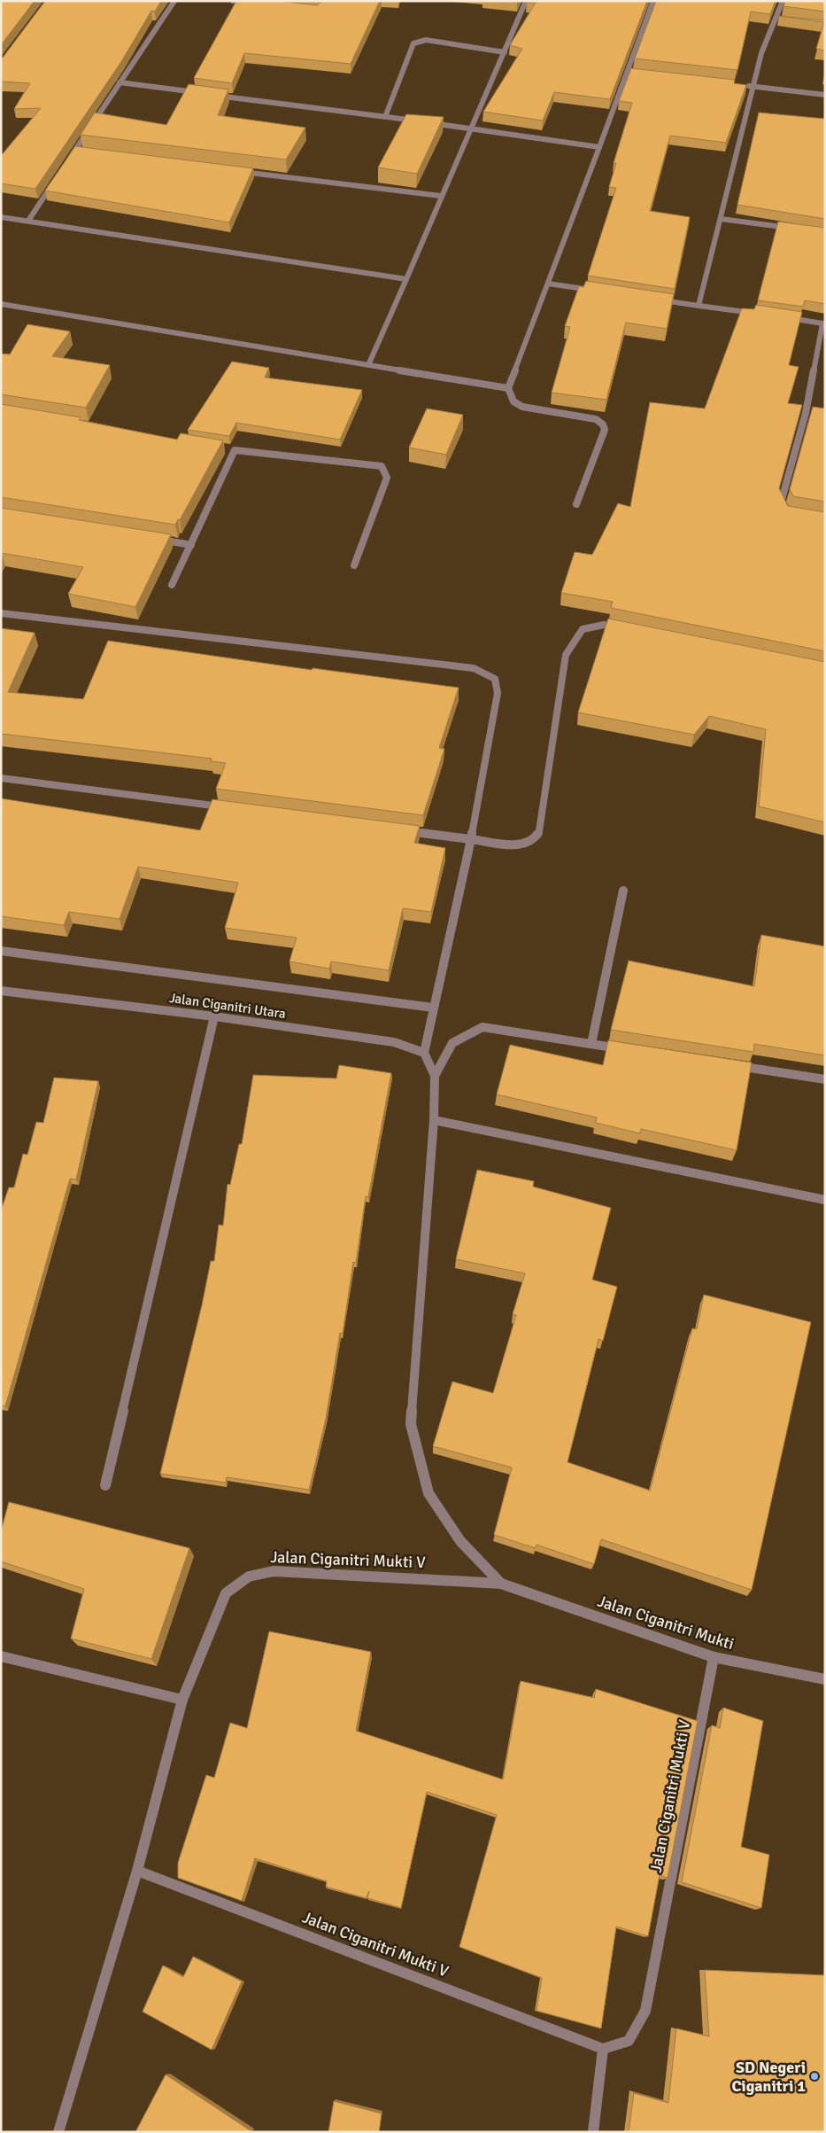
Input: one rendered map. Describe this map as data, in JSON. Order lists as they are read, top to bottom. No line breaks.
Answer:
{"streets":{"street":["Jalan Ciganitri Utara","Jalan Ciganitri Mukti V","Jalan Ciganitri Mukti"]},"crossings":[["Jalan Ciganitri Mukti V","Jalan Ciganitri Mukti"]],"places":["SD Negeri Ciganitri 1"]}
